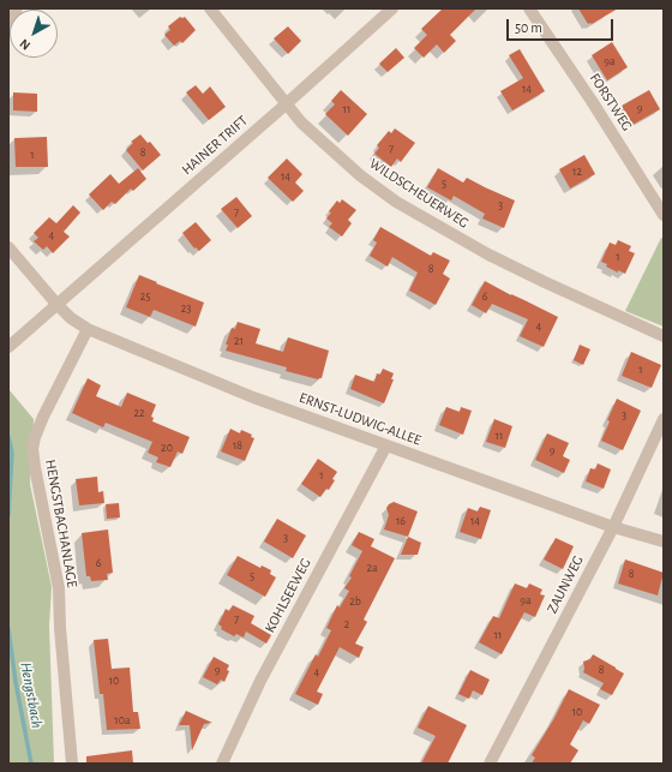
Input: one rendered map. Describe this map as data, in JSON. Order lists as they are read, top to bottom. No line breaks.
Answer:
{"streets":{"street":["FORSTWEG","HAINER TRIFT","WILDSCHEUERWEG","ERNST-LUDWIG-ALLEE","HENGSTBACHANLAGE","ZAUNWEG","KOHLSEEWEG"]},"crossings":[["HAINER TRIFT","WILDSCHEUERWEG"],["HAINER TRIFT","ERNST-LUDWIG-ALLEE"],["ERNST-LUDWIG-ALLEE","HENGSTBACHANLAGE"],["ERNST-LUDWIG-ALLEE","ZAUNWEG"],["ERNST-LUDWIG-ALLEE","KOHLSEEWEG"]],"water":["Hengstbach"],"house_numbers":["9a","14","9","11","7","8","1","12","14","5","3","7","4","1","8","25","6","23","4","21","1","22","3","11","18","20","9","1","16","14","3","6","2a","8","5","9a","2b","7","2","11","9","8","4","10","10","10a"],"scale_bar":"50 m","north":"bottom left"}
